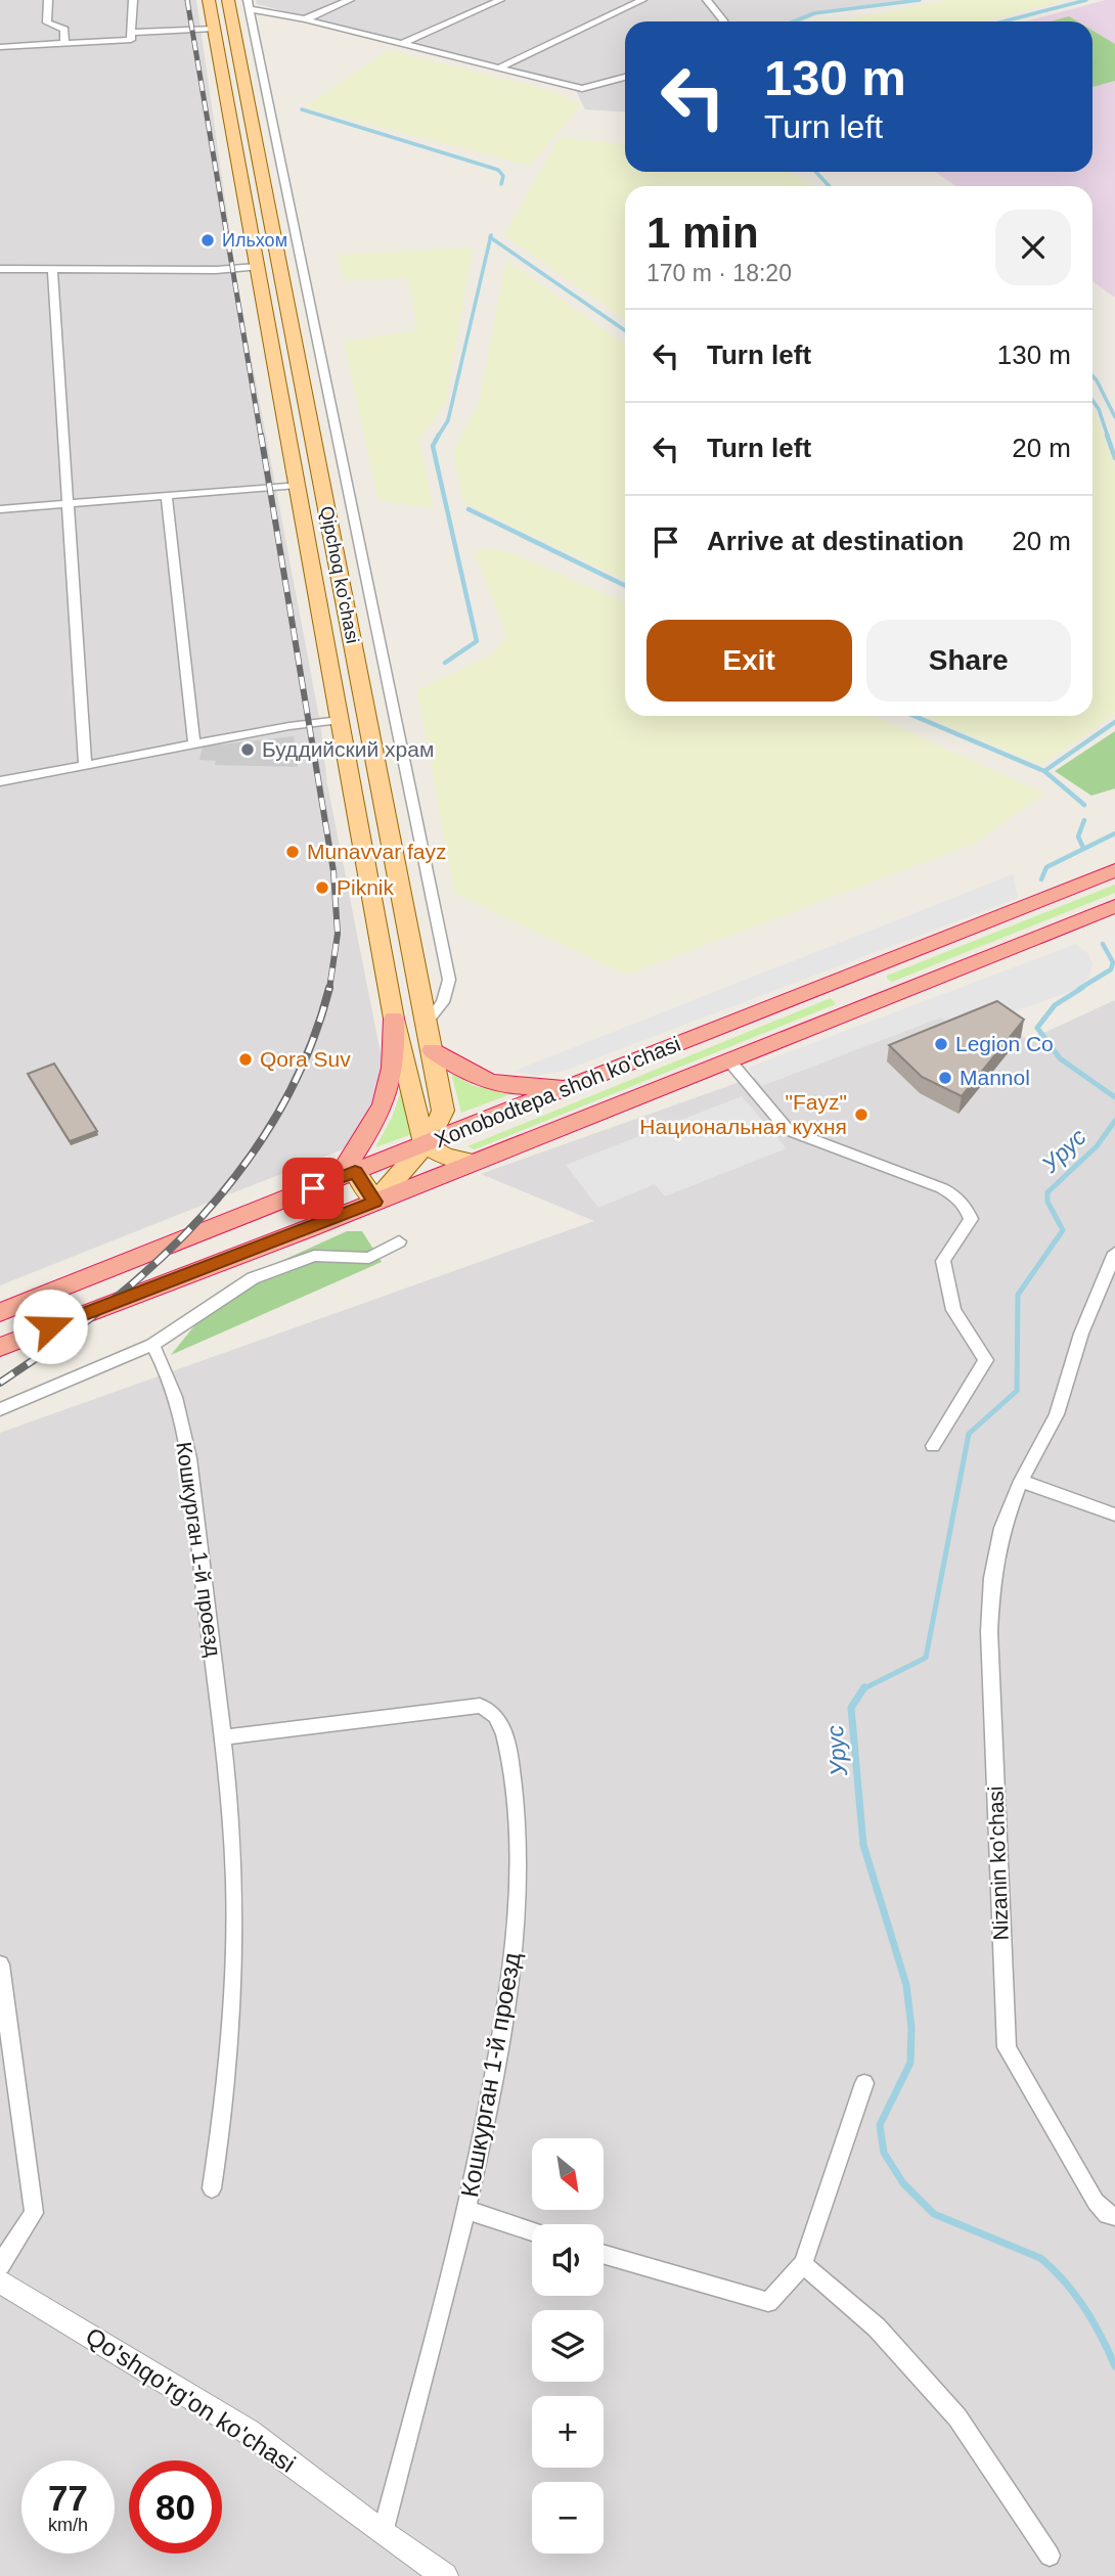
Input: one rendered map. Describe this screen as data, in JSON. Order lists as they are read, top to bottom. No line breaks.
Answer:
{"streets":{"highway":["Xonobodtepa shoh ko'chasi"],"main road":["Qipchoq ko'chasi"],"street":["Кошкурган 1-й проезд","Nizanin ko'chasi","Qo'shqo'rg'on ko'chasi"]},"crossings":[["Qipchoq ko'chasi","Xonobodtepa shoh ko'chasi"],["Кошкурган 1-й проезд","Qo'shqo'rg'on ko'chasi"]],"water":["Урус"],"places":["Ильхом","Буддийский храм","Munavvar fayz","Piknik","Legion Co","Qora Suv","Mannol","\"Fayz\" Национальная кухня"],"north":"bottom right","page":{"turn":["130 m","Turn left"],"heading":["1 min","170 m · 18:20"],"list":[{"name":"Turn left","value":"130 m"},{"name":"Turn left","value":"20 m"},{"name":"Arrive at destination","value":"20 m"}],"buttons":["Exit","Share"],"map_buttons":["+","−"],"speed":"77 km/h","limit":"80"}}
